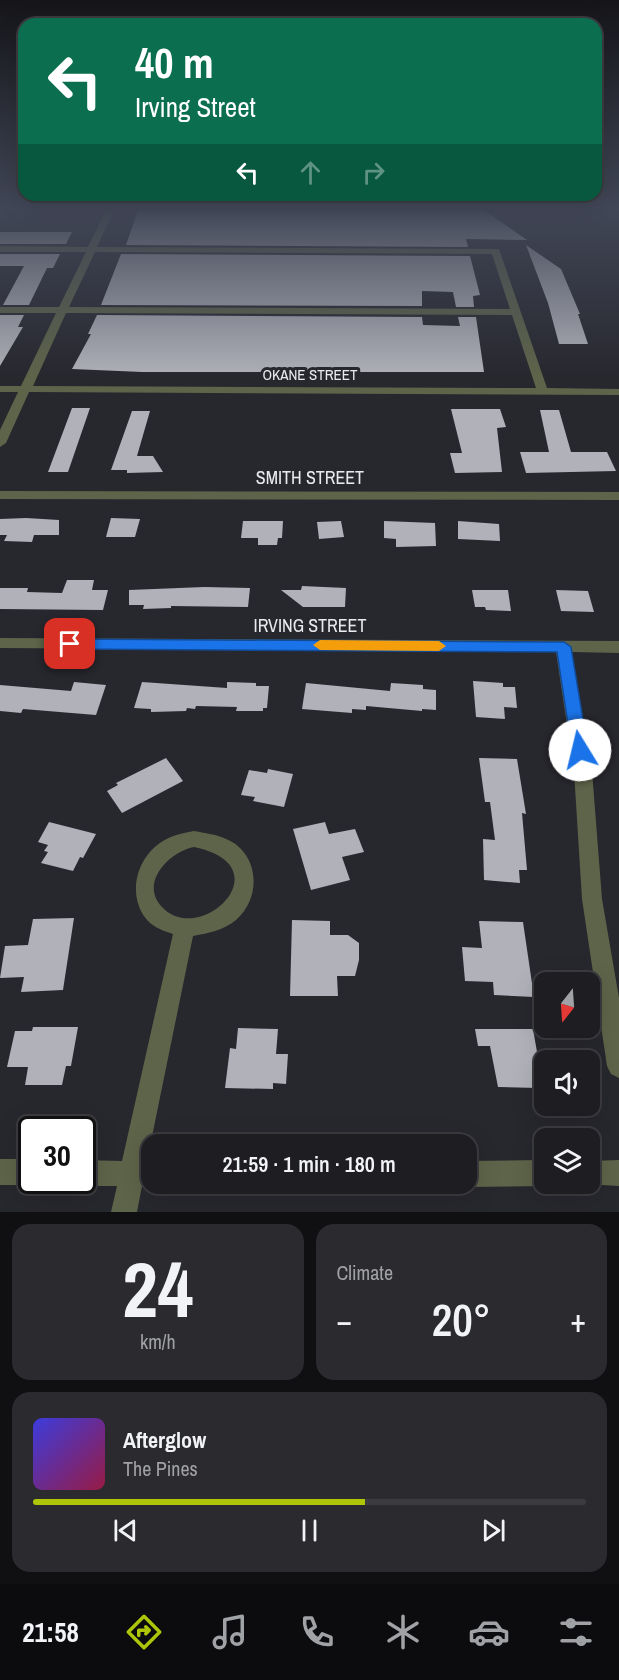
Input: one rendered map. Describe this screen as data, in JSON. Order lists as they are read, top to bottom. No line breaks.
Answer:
{"streets":{"street":["OKANE STREET","SMITH STREET","IRVING STREET"]},"north":"bottom","page":{"turn":["40 m","Irving Street"],"limit":"30","trip":"21:59 · 1 min · 180 m","tile":[["24","km/h"],"Climate"],"heat":["−","20°","+"],"song":["Afterglow","The Pines"],"tabs":"21:58"}}
